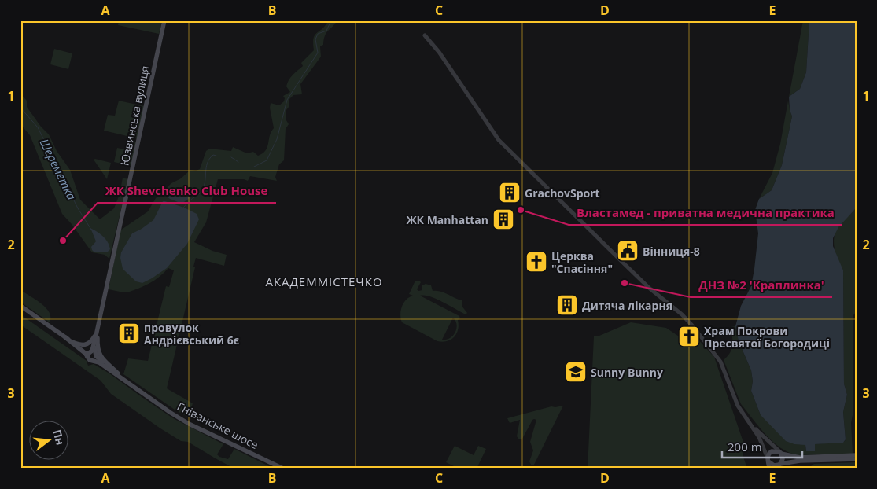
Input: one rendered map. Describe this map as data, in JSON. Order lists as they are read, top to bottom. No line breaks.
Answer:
{"streets":{"main road":["Юзвинська вулиця","Гніванське шосе"]},"districts":["АКАДЕММІСТЕЧКО"],"water":["Шереметка"],"places":{"building":["GrachovSport","ЖК Manhattan","Дитяча лікарня","провулок Андрієвський 6є"],"other":["Властамед - приватна медична практика","ЖК Shevchenko Club House","ДНЗ №2 'Краплинка'"],"public building":["Вінниця-8"],"church":["Церква \"Спасіння\"","Храм Покрови Пресвятої Богородиці"],"school or university":["Sunny Bunny"]},"scale_bar":"200 m","north":"right","grid":{"columns":["A","B","C","D","E"],"rows":["1","2","3"]}}
